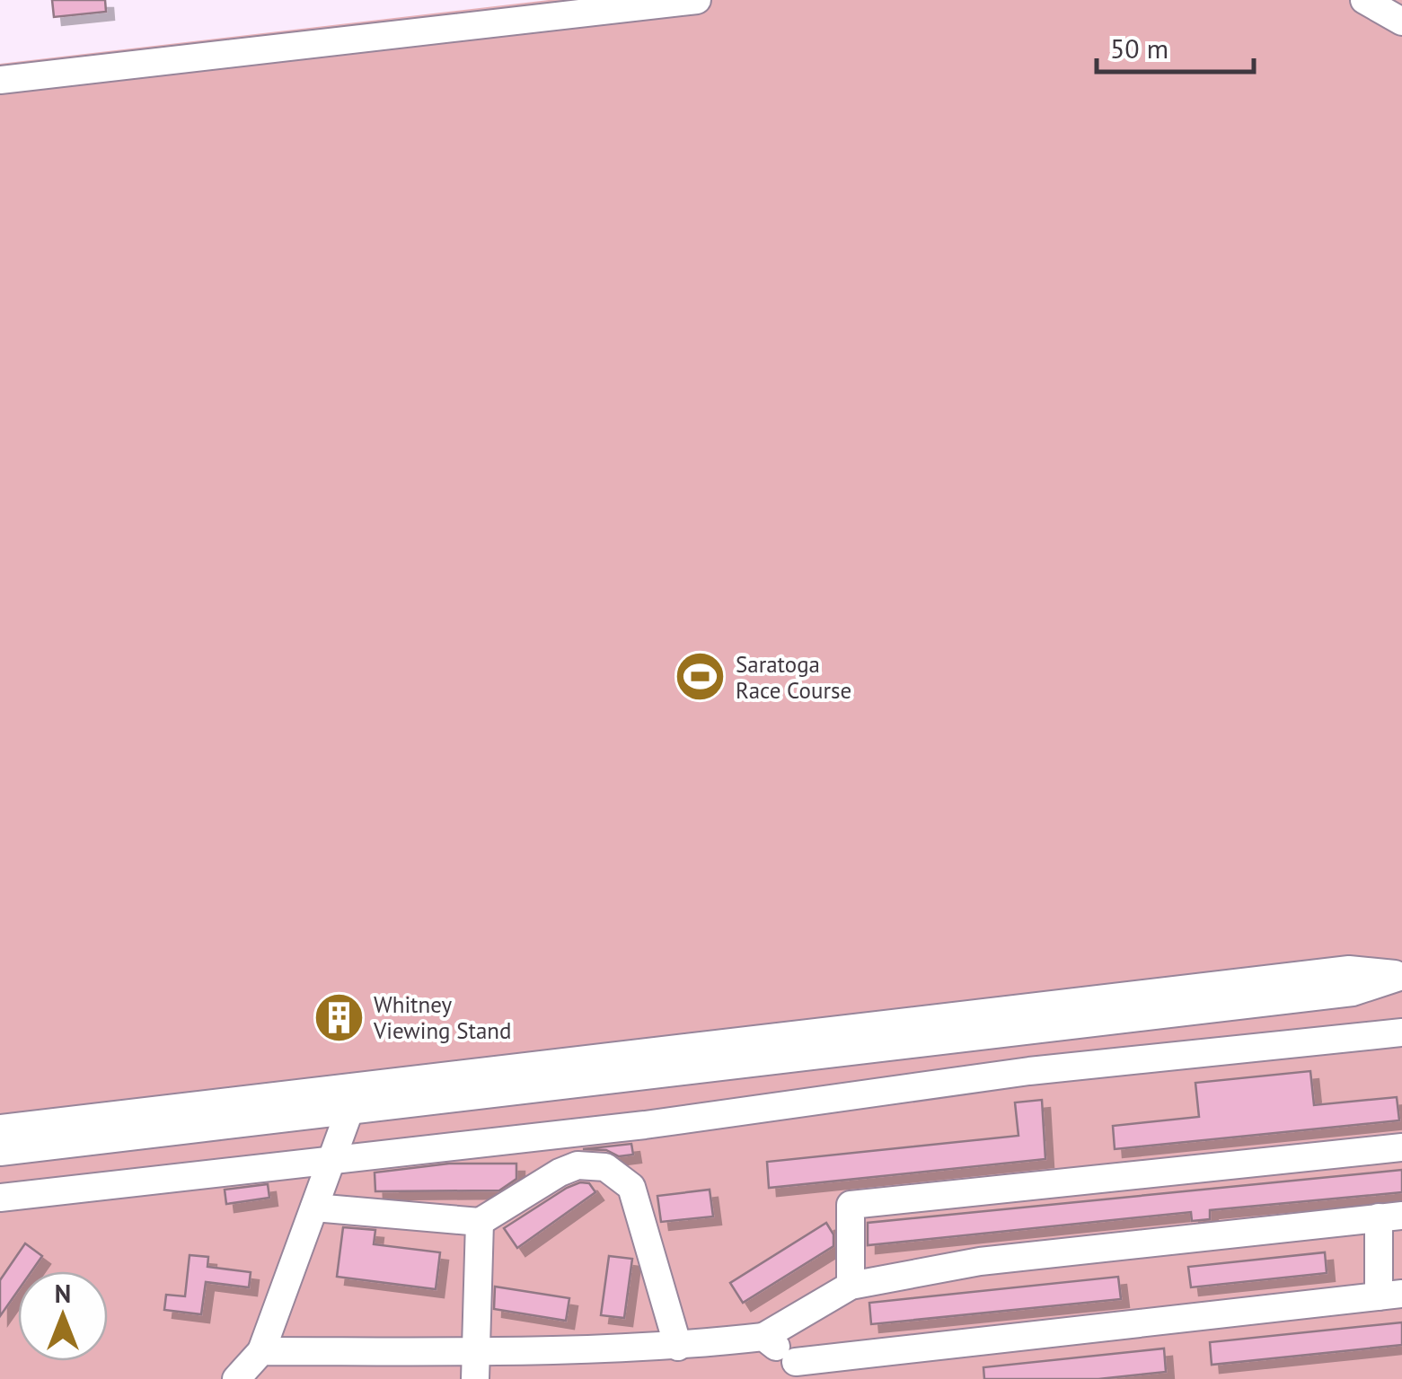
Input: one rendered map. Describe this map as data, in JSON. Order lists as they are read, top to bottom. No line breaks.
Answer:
{"places":{"sports":["Saratoga Race Course"],"building":["Whitney Viewing Stand"]},"scale_bar":"50 m","north":"top"}
